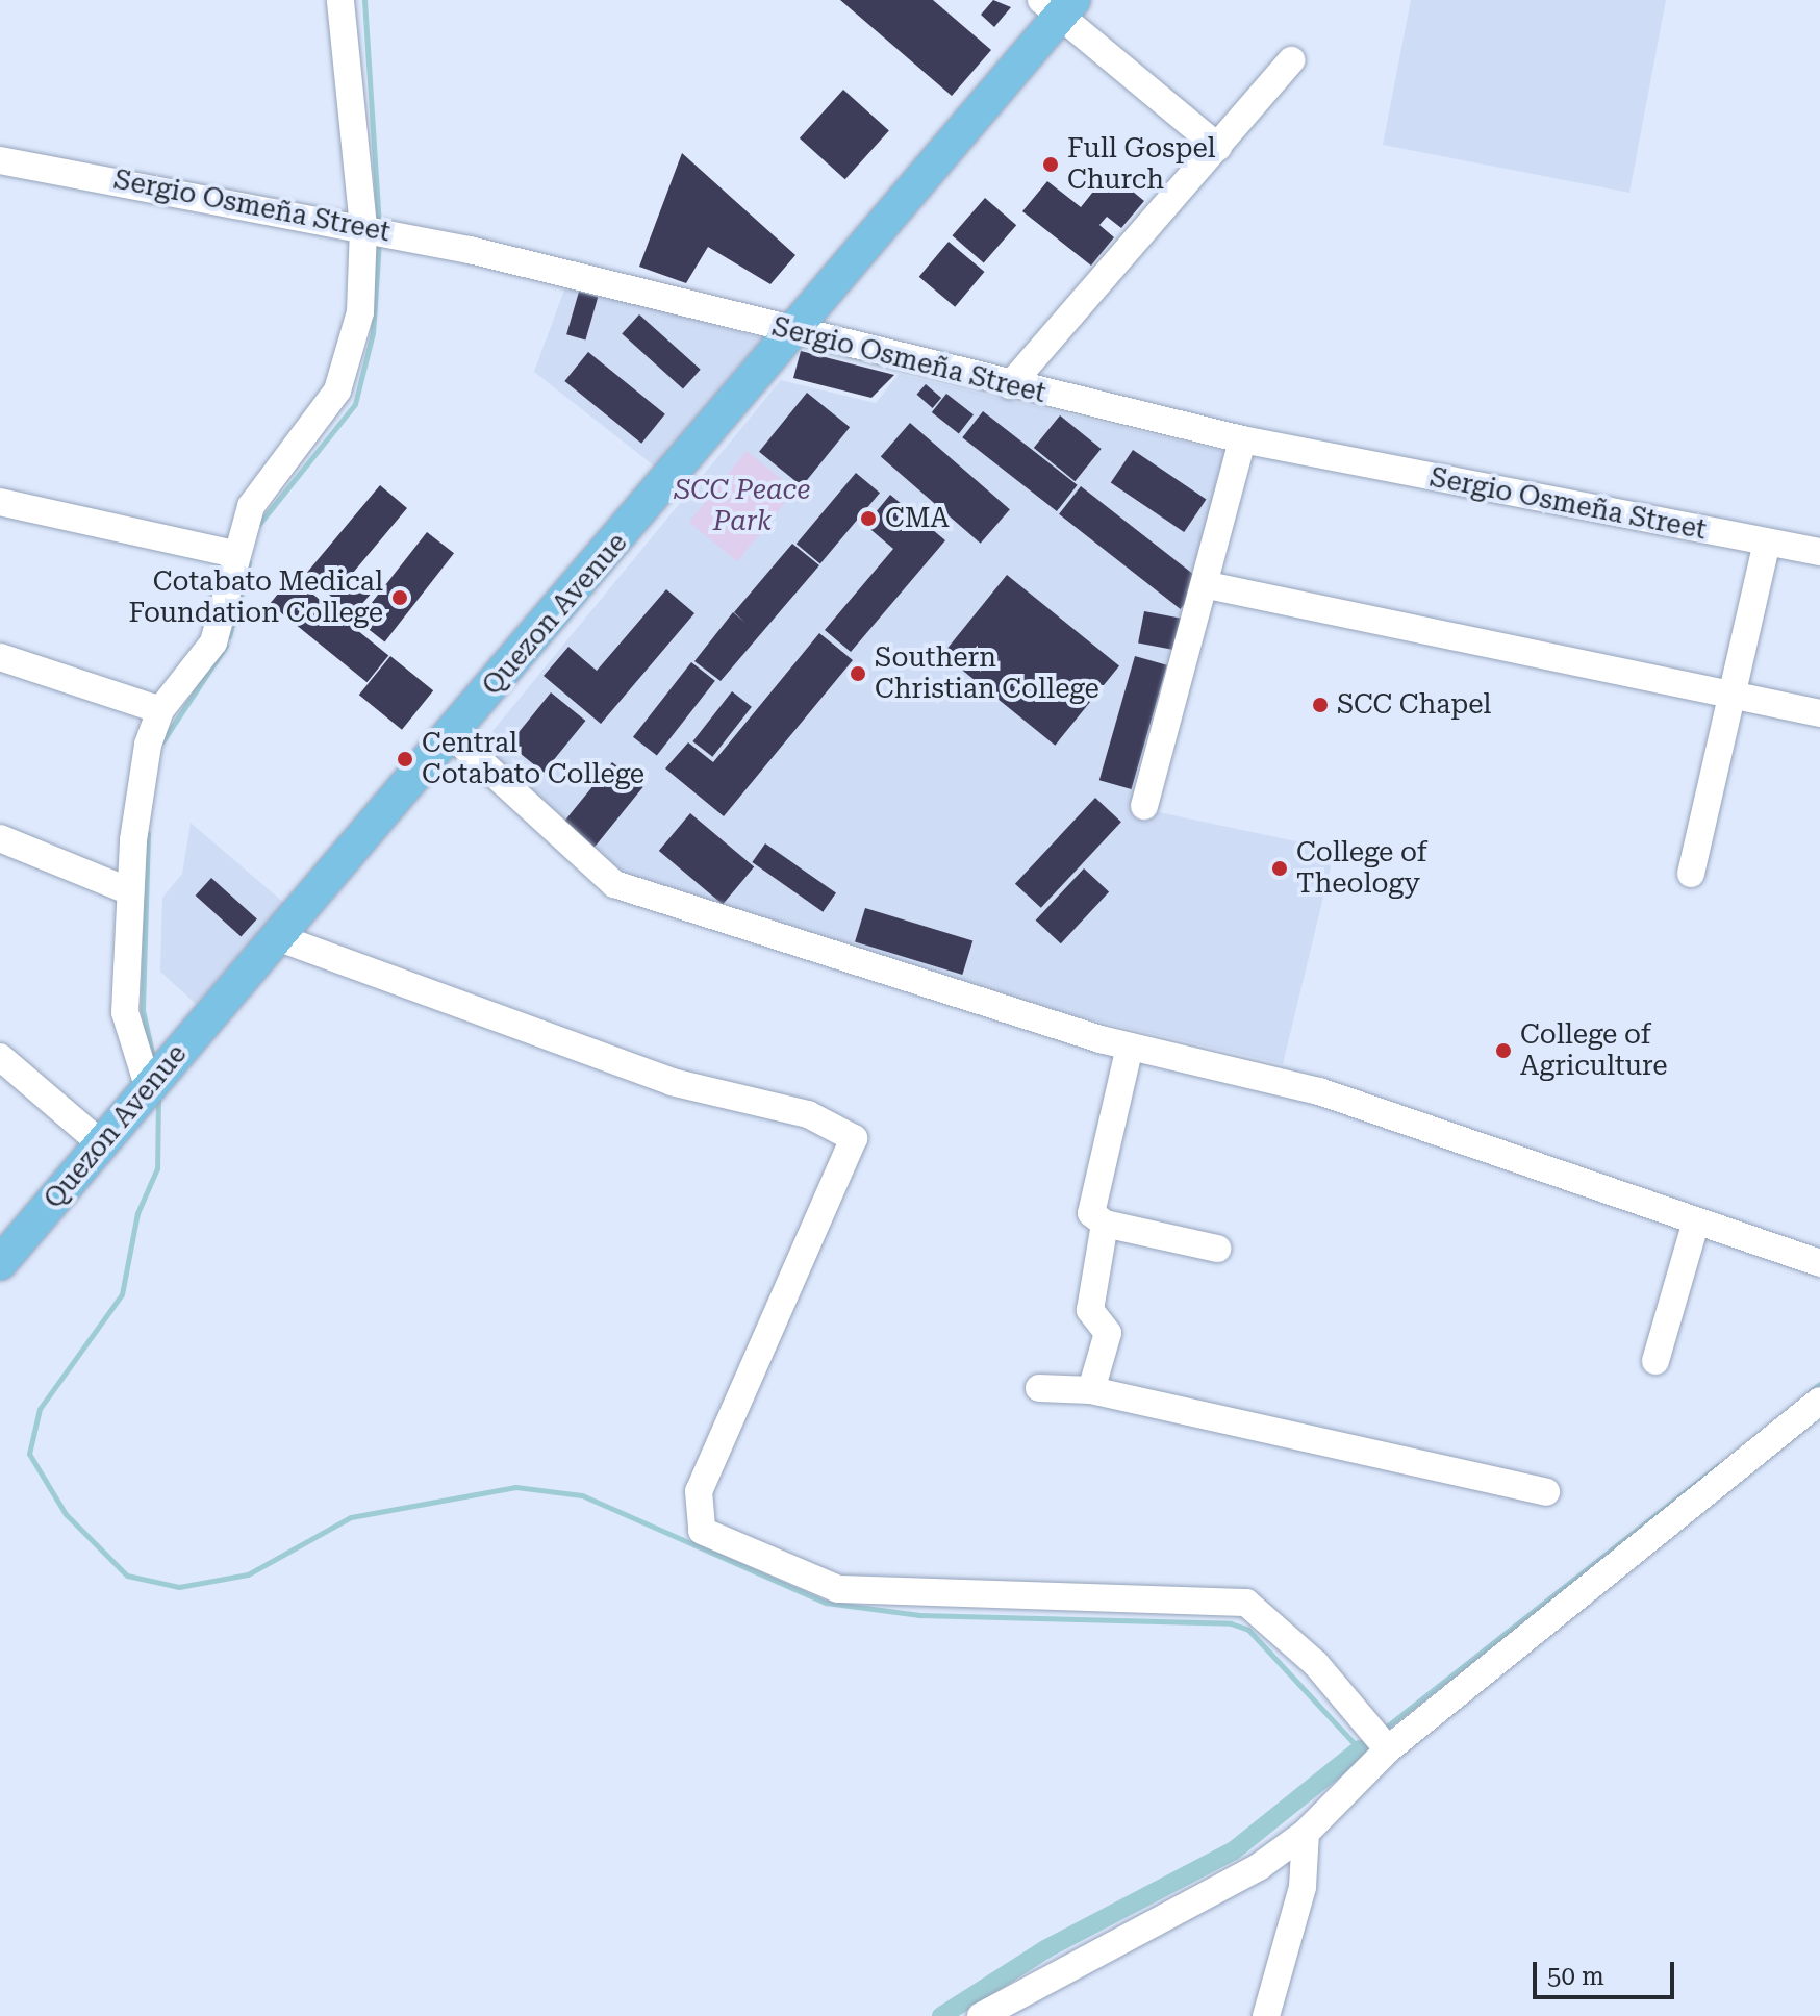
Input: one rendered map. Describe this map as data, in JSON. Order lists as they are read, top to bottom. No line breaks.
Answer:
{"streets":{"main road":["Quezon Avenue"],"street":["Sergio Osmeña Street"]},"crossings":[["Sergio Osmeña Street","Quezon Avenue"]],"parks":["SCC Peace Park"],"places":["Full Gospel Church","CMA","Cotabato Medical Foundation College","Southern Christian College","SCC Chapel","Central Cotabato College","College of Theology","College of Agriculture"],"scale_bar":"50 m"}
